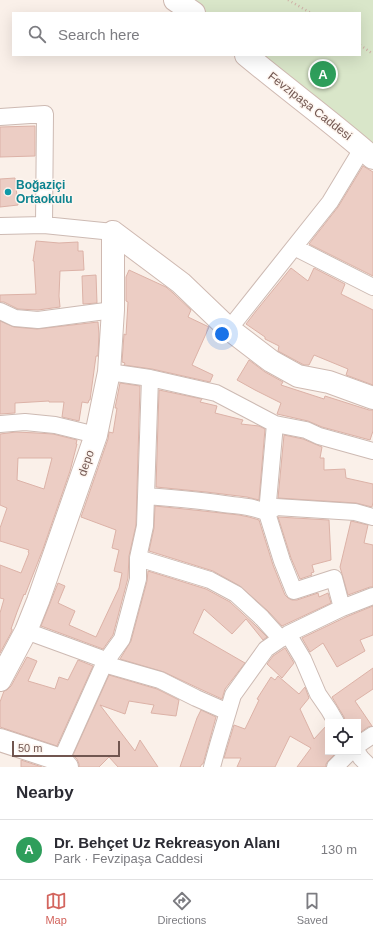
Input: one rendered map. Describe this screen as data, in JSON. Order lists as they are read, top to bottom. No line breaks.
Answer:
{"streets":{"street":["Fevzipaşa Caddesi","depo"]},"places":["Boğaziçi Ortaokulu"],"scale_bar":"50 m","page":{"search":"Search here","pins":"A","scale":"50 m","heading":"Nearby","list":[{"mark":"A","name":"Dr. Behçet Uz Rekreasyon Alanı","note":"Park · Fevzipaşa Caddesi","value":"130 m"}],"nav":["Map","Directions","Saved"]}}
